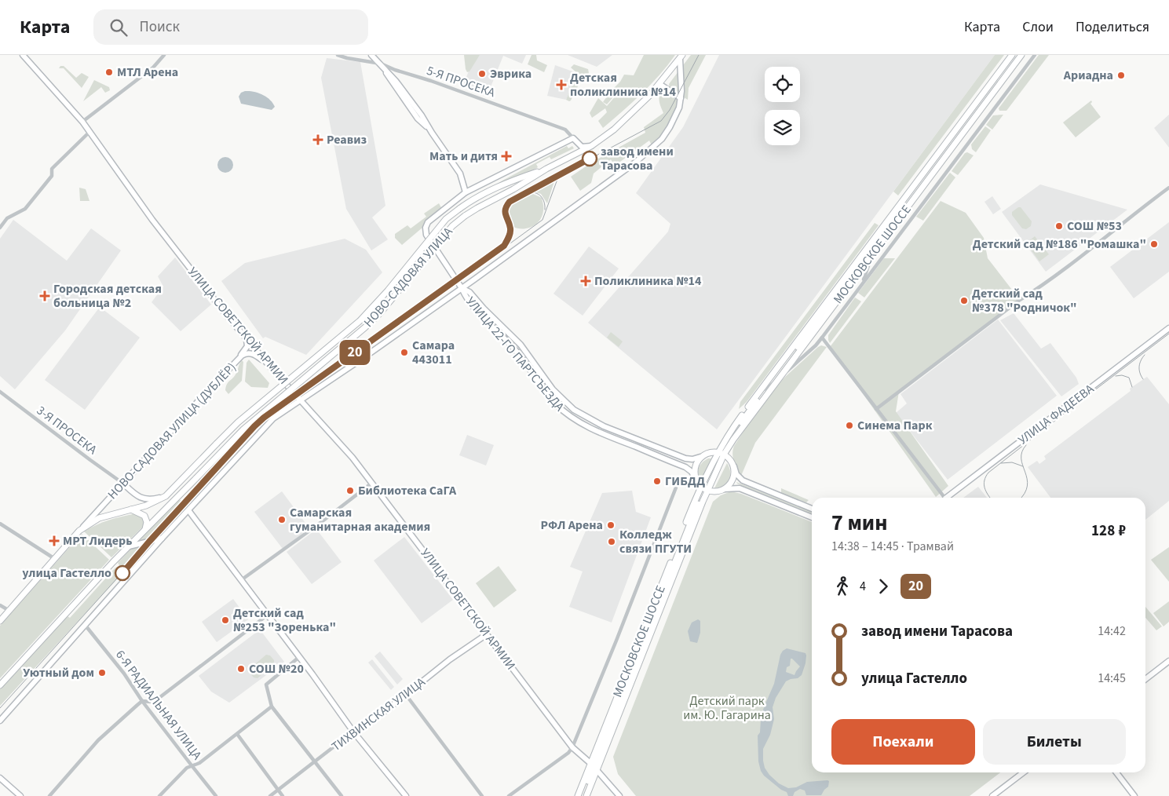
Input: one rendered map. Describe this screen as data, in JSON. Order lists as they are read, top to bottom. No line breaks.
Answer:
{"streets":{"main road":["МОСКОВСКОЕ ШОССЕ","НОВО-САДОВАЯ УЛИЦА","УЛИЦА СОВЕТСКОЙ АРМИИ","УЛИЦА 22-ГО ПАРТСЪЕЗДА","УЛИЦА ФАДЕЕВА","НОВО-САДОВАЯ УЛИЦА (ДУБЛЁР)","ТИХВИНСКАЯ УЛИЦА"],"street":["5-Я ПРОСЕКА","3-Я ПРОСЕКА","6-Я РАДИАЛЬНАЯ УЛИЦА"]},"crossings":[["МОСКОВСКОЕ ШОССЕ","УЛИЦА СОВЕТСКОЙ АРМИИ"],["НОВО-САДОВАЯ УЛИЦА","НОВО-САДОВАЯ УЛИЦА (ДУБЛЁР)"],["УЛИЦА СОВЕТСКОЙ АРМИИ","НОВО-САДОВАЯ УЛИЦА (ДУБЛЁР)"],["УЛИЦА СОВЕТСКОЙ АРМИИ","ТИХВИНСКАЯ УЛИЦА"],["3-Я ПРОСЕКА","НОВО-САДОВАЯ УЛИЦА (ДУБЛЁР)"]],"parks":["Детский парк им. Ю. Гагарина"],"places":{"other":["МТЛ Арена","Эврика","Ариадна","завод имени Тарасова","СОШ №53","Детский сад №186 \"Ромашка\"","Детский сад №378 \"Родничок\"","Самара 443011","Синема Парк","ГИБДД","Библиотека СаГА","Самарская гуманитарная академия","РФЛ Арена","Колледж связи ПГУТИ","улица Гастелло","Детский сад №253 \"Зоренька\"","СОШ №20","Уютный дом"],"health":["Детская поликлиника №14","Реавиз","Мать и дитя","Поликлиника №14","Городская детская больница №2","МРТ Лидерь"]},"lines":["tram line 20"],"page":{"header":"Карта","search":"Поиск","nav":["Карта","Слои","Поделиться"],"on_map":"20","heading":["7 мин","14:38 – 14:45 · Трамвай","128 ₽"],"legs":["4","20"],"list":[{"name":"завод имени Тарасова","value":"14:42"},{"name":"улица Гастелло","value":"14:45"}],"buttons":["Поехали","Билеты"]}}
